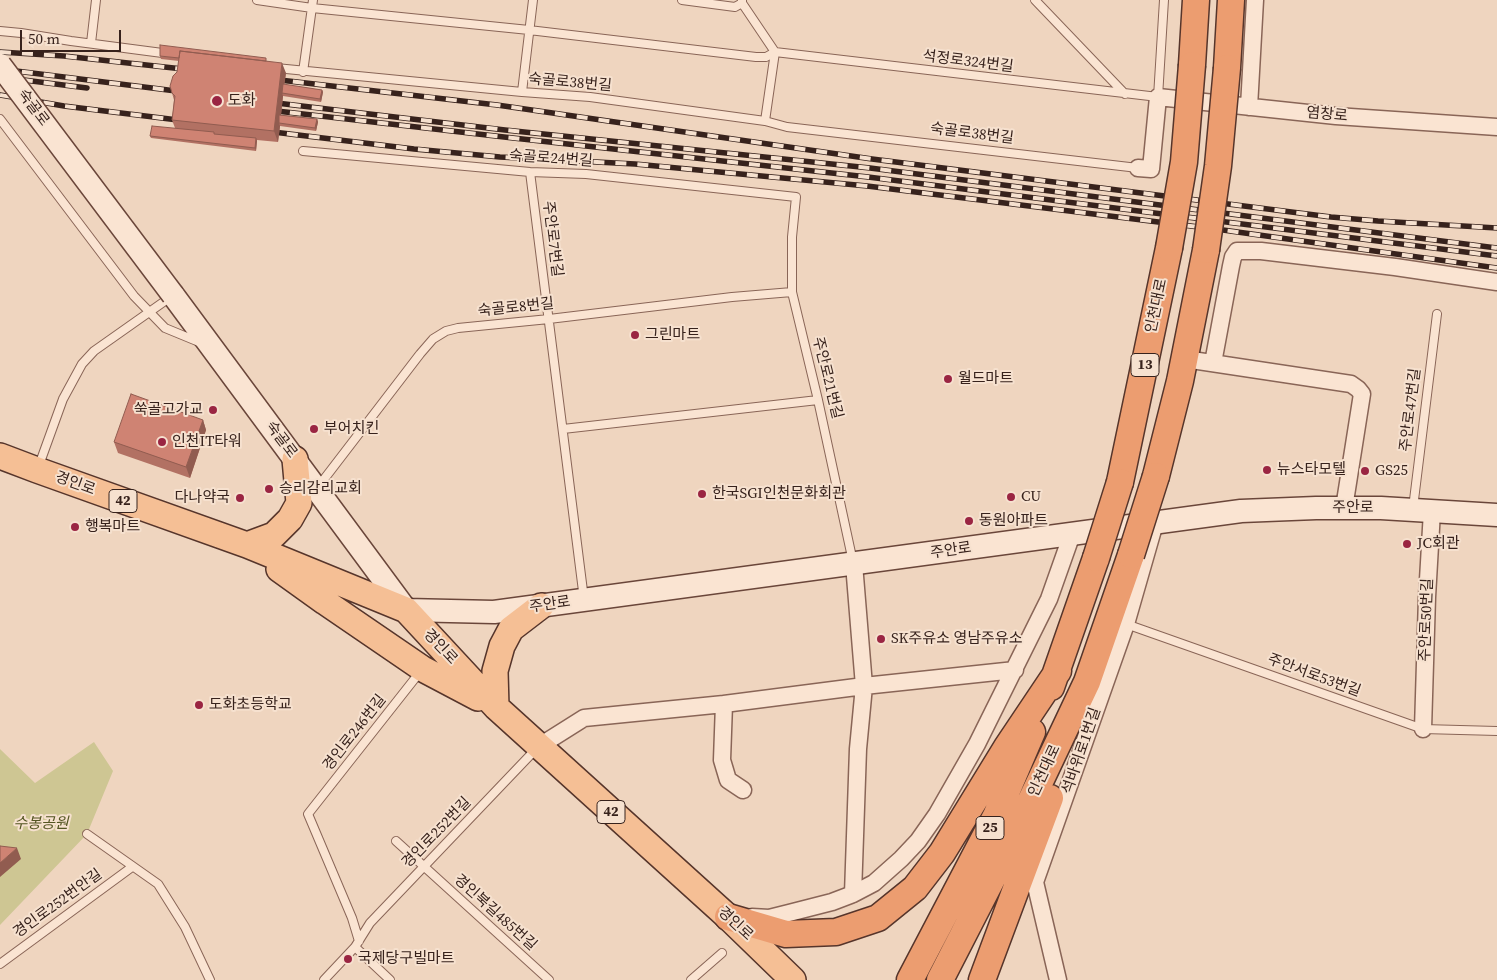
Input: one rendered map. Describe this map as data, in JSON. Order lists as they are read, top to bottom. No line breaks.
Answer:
{"streets":{"highway":["인천대로","13","25"],"main road":["숙골로","경인로","42","주안로"],"street":["염창로","주안로50번길","석바위로1번길"],"lane":["석정로324번길","숙골로38번길","숙골로24번길","주안로7번길","숙골로8번길","주안로21번길","주안로47번길","주안서로53번길","경인로246번길","경인로252번길","경인로252번안길","경인북길485번길"]},"crossings":[["석정로324번길","염창로"],["숙골로","숙골로8번길"],["숙골로","경인로"],["숙골로","주안로"],["숙골로24번길","주안로7번길"],["숙골로24번길","주안로21번길"],["주안로7번길","숙골로8번길"],["주안로7번길","주안로"],["인천대로","13"],["숙골로8번길","주안로21번길"],["주안로21번길","주안로"],["주안로47번길","주안로"],["주안로47번길","주안로50번길"],["경인로","주안로"],["경인로","경인로252번길"],["주안로","주안로50번길"],["주안로","석바위로1번길"],["주안로50번길","주안서로53번길"],["주안서로53번길","석바위로1번길"],["경인로246번길","경인로252번길"],["경인로252번길","경인북길485번길"]],"parks":["수봉공원"],"places":["도화","그린마트","월드마트","쑥골고가교","부어치킨","인천IT타워","뉴스타모텔","GS25","승리감리교회","한국SGI인천문화회관","CU","다나약국","동원아파트","행복마트","JC회관","SK주유소 영남주유소","도화초등학교","국제당구빌마트"],"scale_bar":"50 m"}
